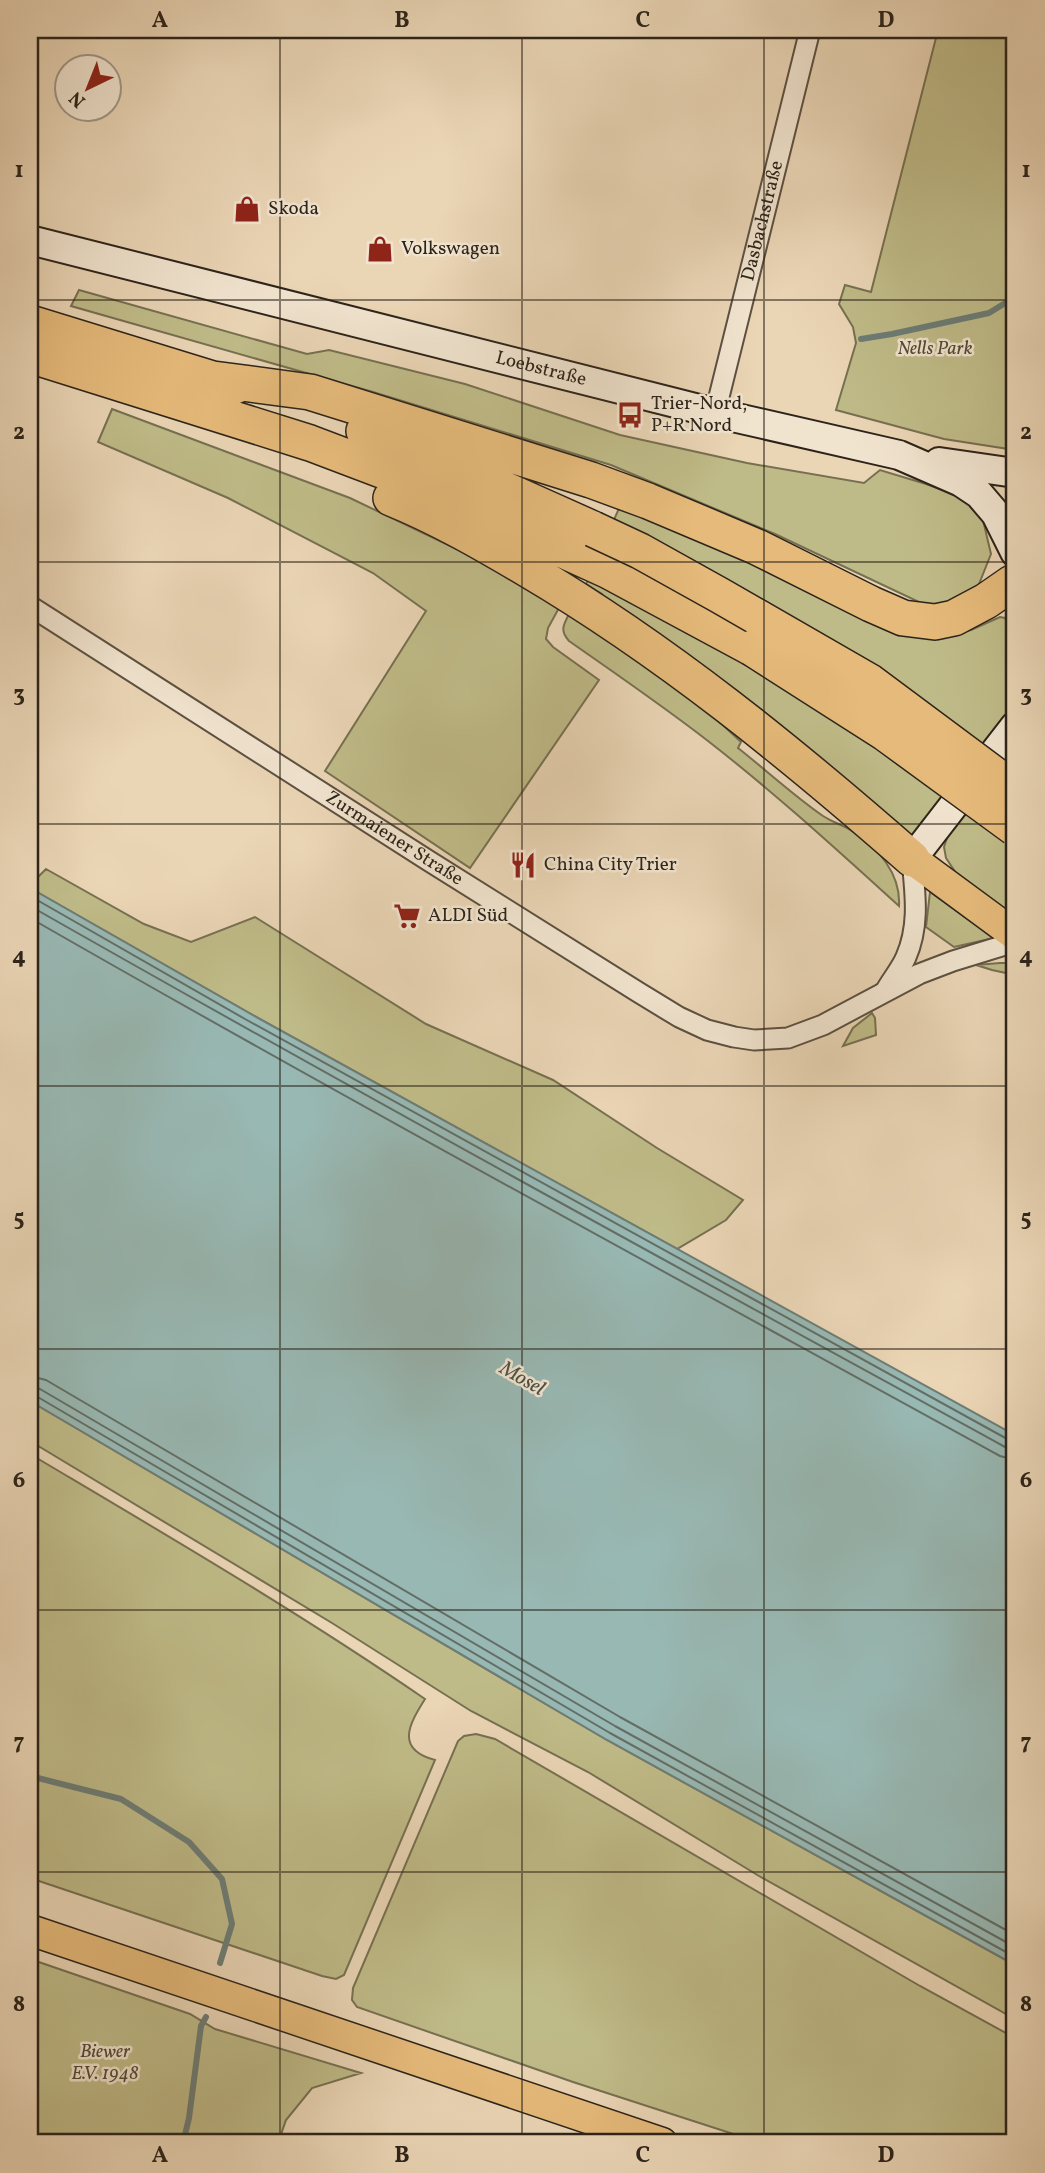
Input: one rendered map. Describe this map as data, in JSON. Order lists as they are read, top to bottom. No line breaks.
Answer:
{"streets":{"main road":["Loebstraße"],"street":["Dasbachstraße","Zurmaiener Straße"]},"crossings":[["Dasbachstraße","Loebstraße"]],"water":["Mosel"],"parks":["Nells Park","Biewer E.V. 1948"],"places":{"shop":["Skoda","Volkswagen"],"bus stop":["Trier-Nord, P+R Nord"],"restaurant":["China City Trier"],"supermarket":["ALDI Süd"]},"north":"bottom left","grid":{"columns":["A","B","C","D"],"rows":["1","2","3","4","5","6","7","8"]}}
